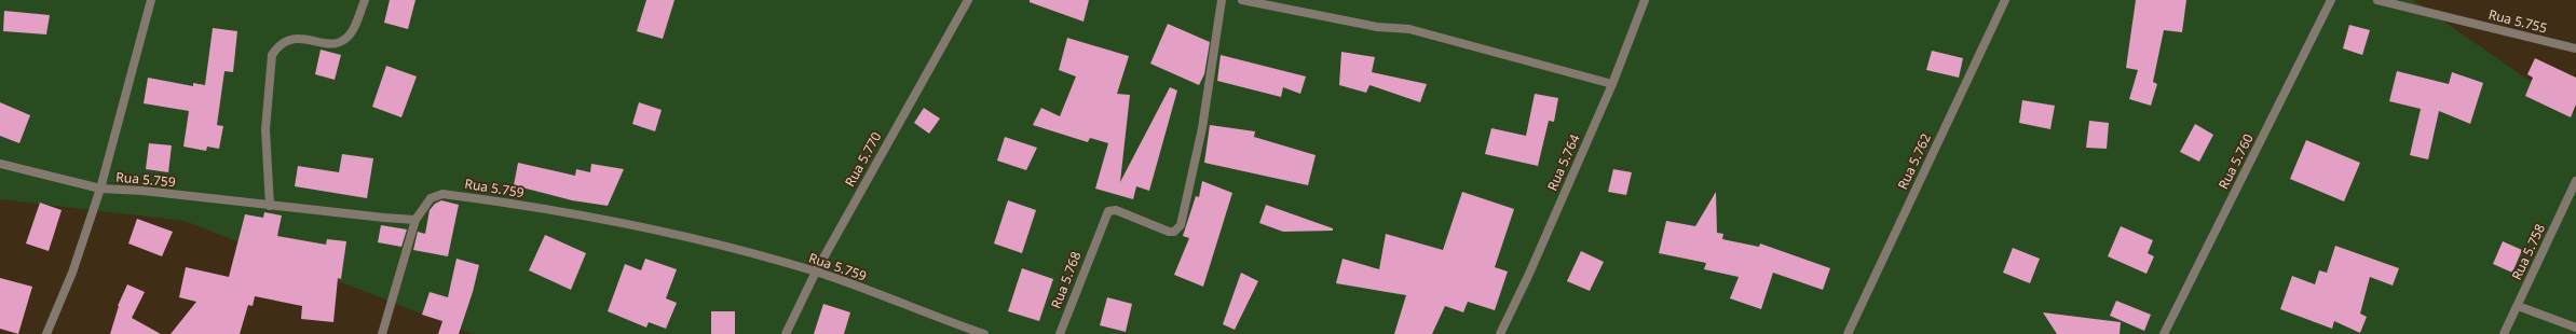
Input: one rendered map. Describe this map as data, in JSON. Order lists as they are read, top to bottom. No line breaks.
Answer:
{"streets":{"street":["Rua 5.755","Rua 5.770","Rua 5.762","Rua 5.760","Rua 5.764","Rua 5.759","Rua 5.758","Rua 5.768"]},"crossings":[["Rua 5.770","Rua 5.759"]]}
